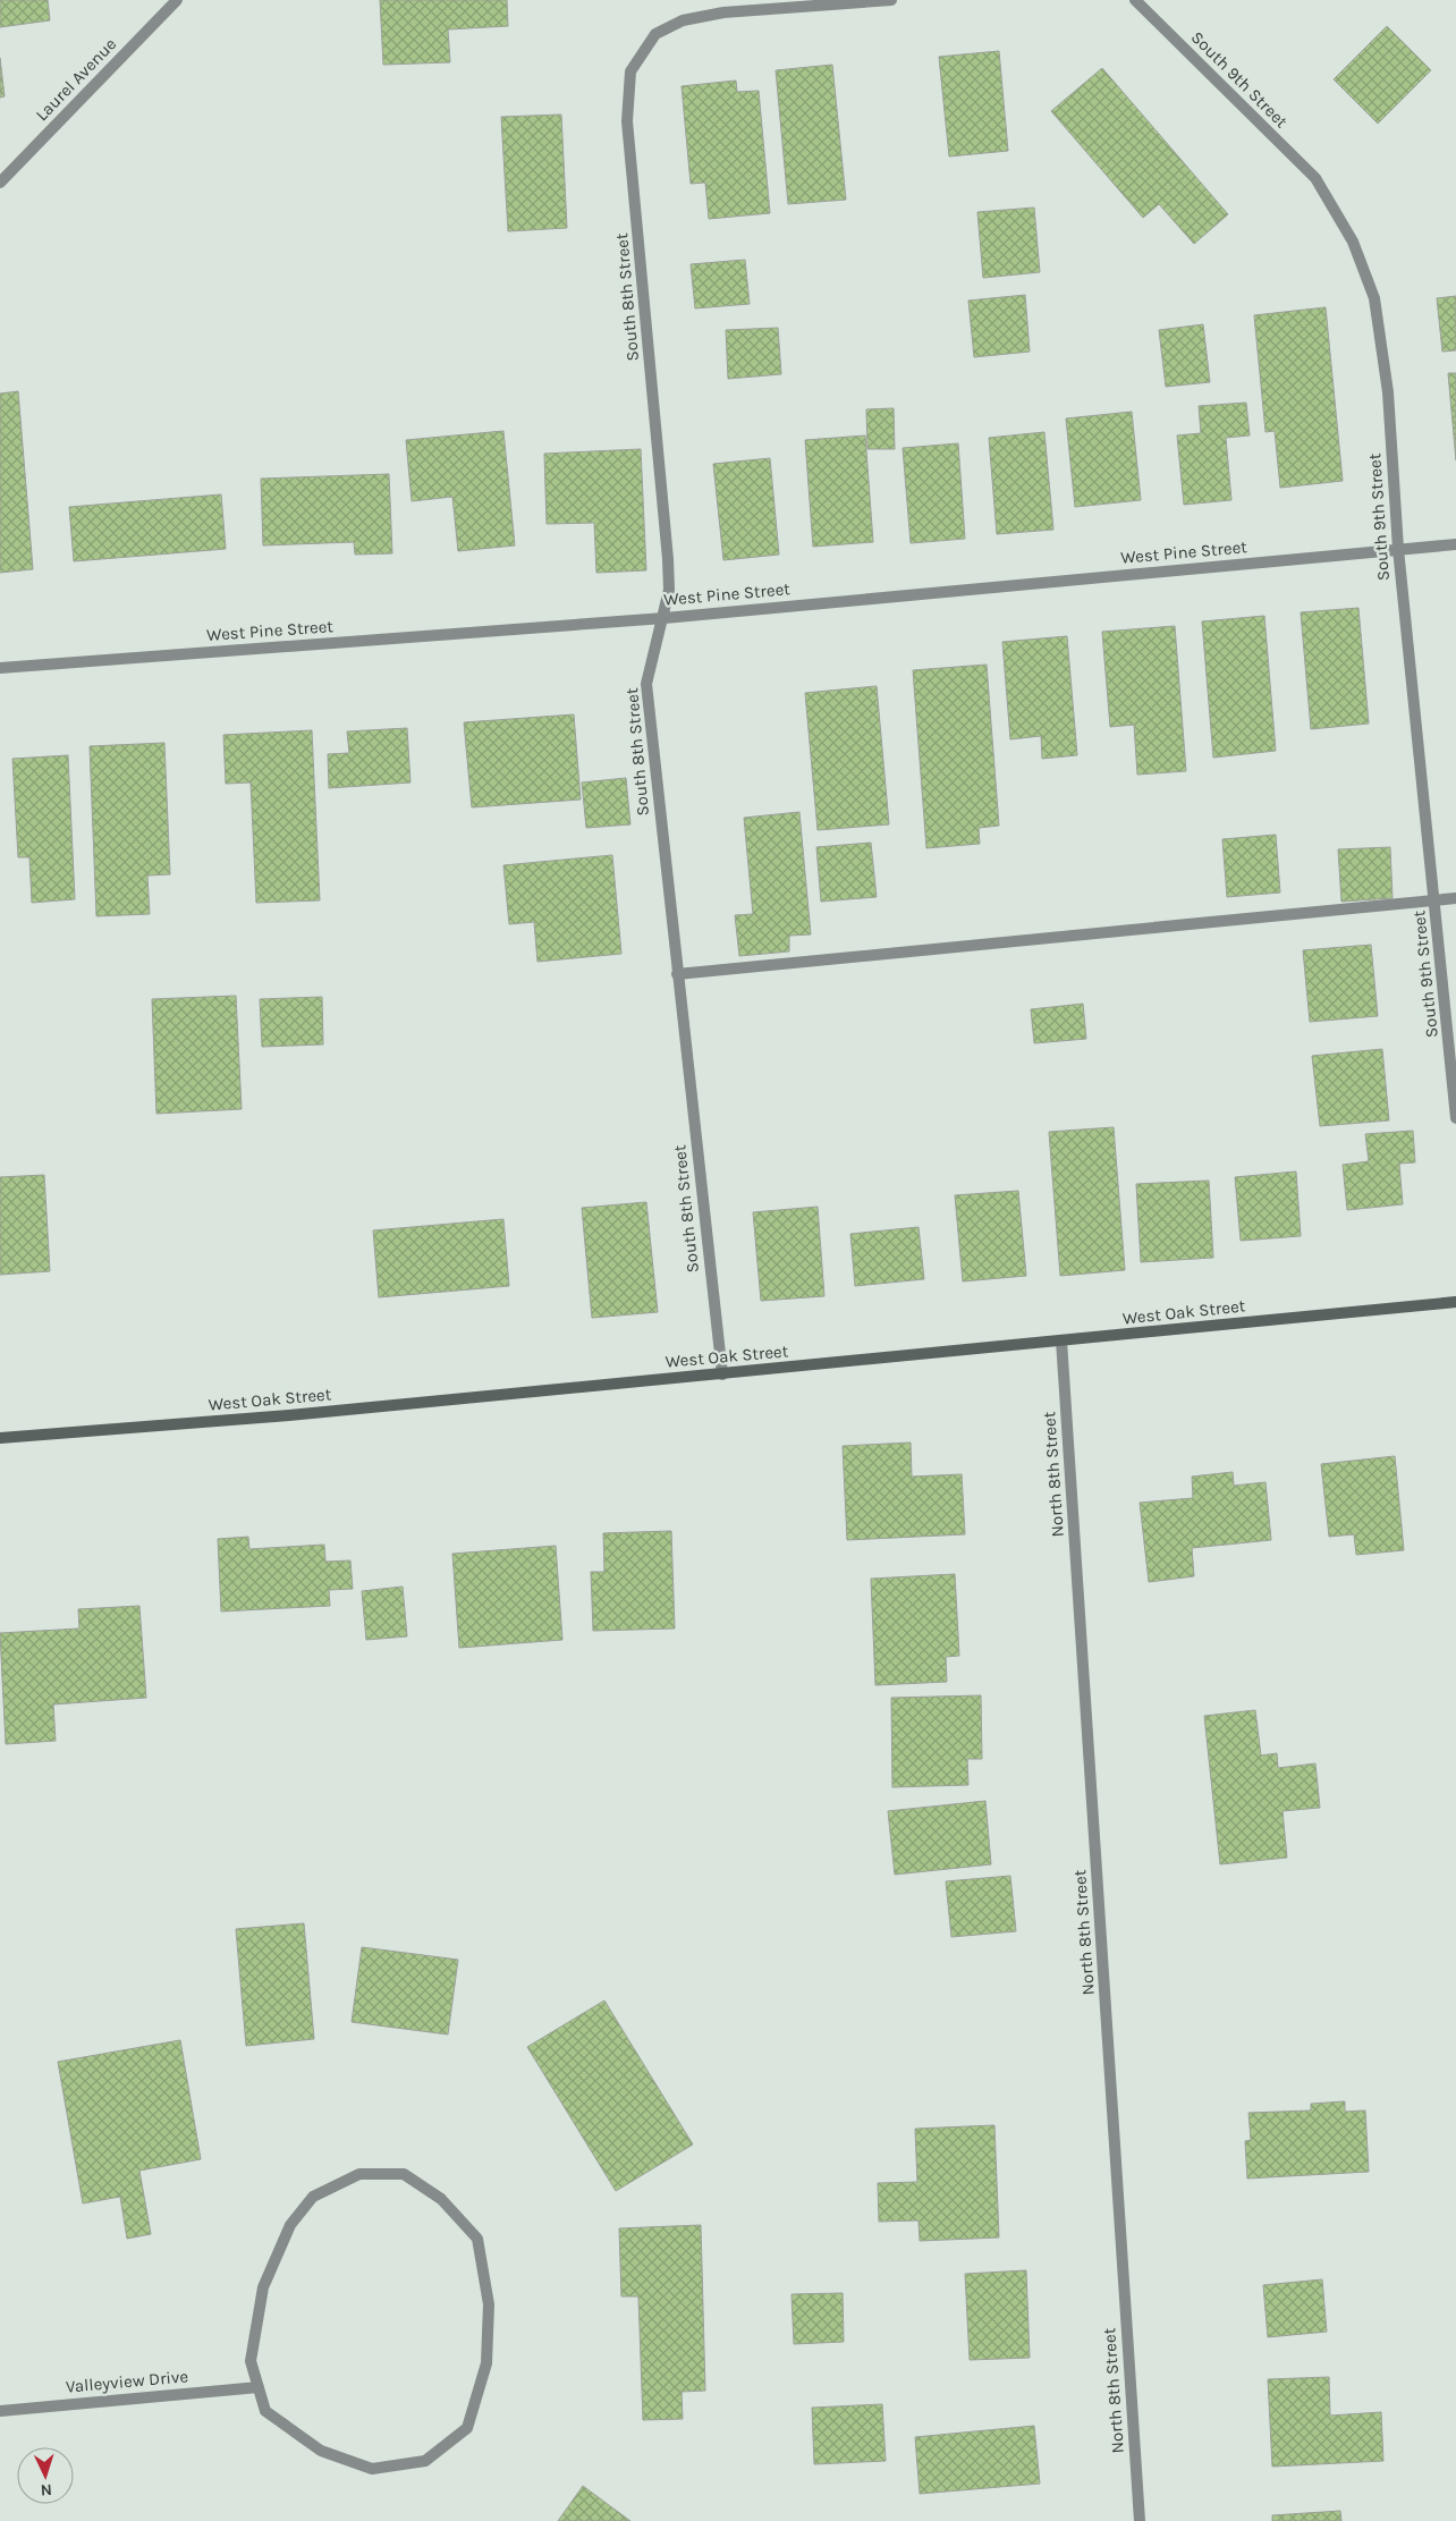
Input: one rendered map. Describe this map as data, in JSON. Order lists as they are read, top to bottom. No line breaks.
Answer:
{"streets":{"main road":["West Oak Street"],"street":["Laurel Avenue","South 9th Street","South 8th Street","West Pine Street","North 8th Street","Valleyview Drive"]},"crossings":[["South 9th Street","West Pine Street"],["South 8th Street","West Pine Street"],["South 8th Street","West Oak Street"],["West Oak Street","North 8th Street"]],"north":"bottom"}
